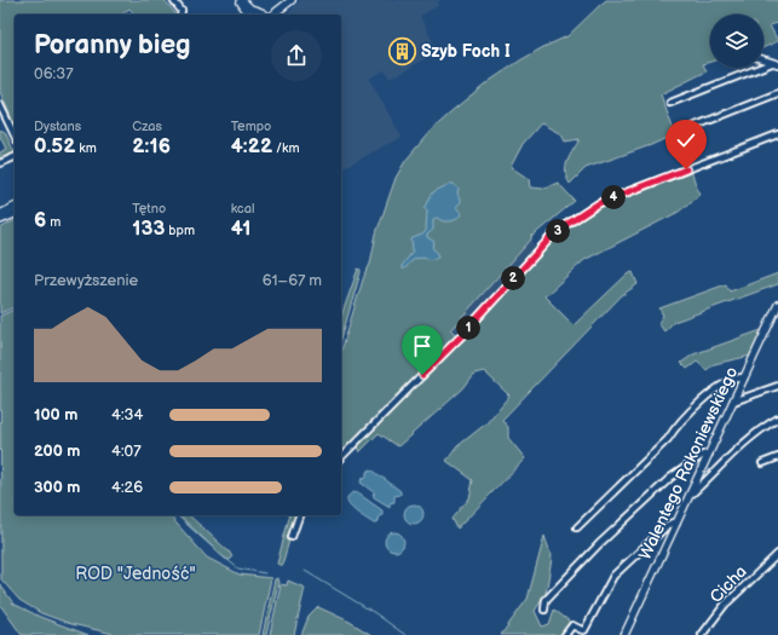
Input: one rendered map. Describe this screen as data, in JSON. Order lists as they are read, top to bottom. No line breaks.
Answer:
{"streets":{"street":["Walentego Rakoniewskiego","Cicha"]},"parks":["ROD \"Jedność\""],"places":{"building":["Szyb Foch I"]},"page":{"heading":["Poranny bieg","06:37"],"stats":[["Dystans","0.52 km"],["Czas","2:16"],["Tempo","4:22 /km"],["6 m"],["Tętno","133 bpm"],["kcal","41"]],"pins":["4","3","2","1"],"chart":["Przewyższenie","61–67 m"],"list":[{"name":"100 m","note":"4:34"},{"name":"200 m","note":"4:07"},{"name":"300 m","note":"4:26"}]}}
